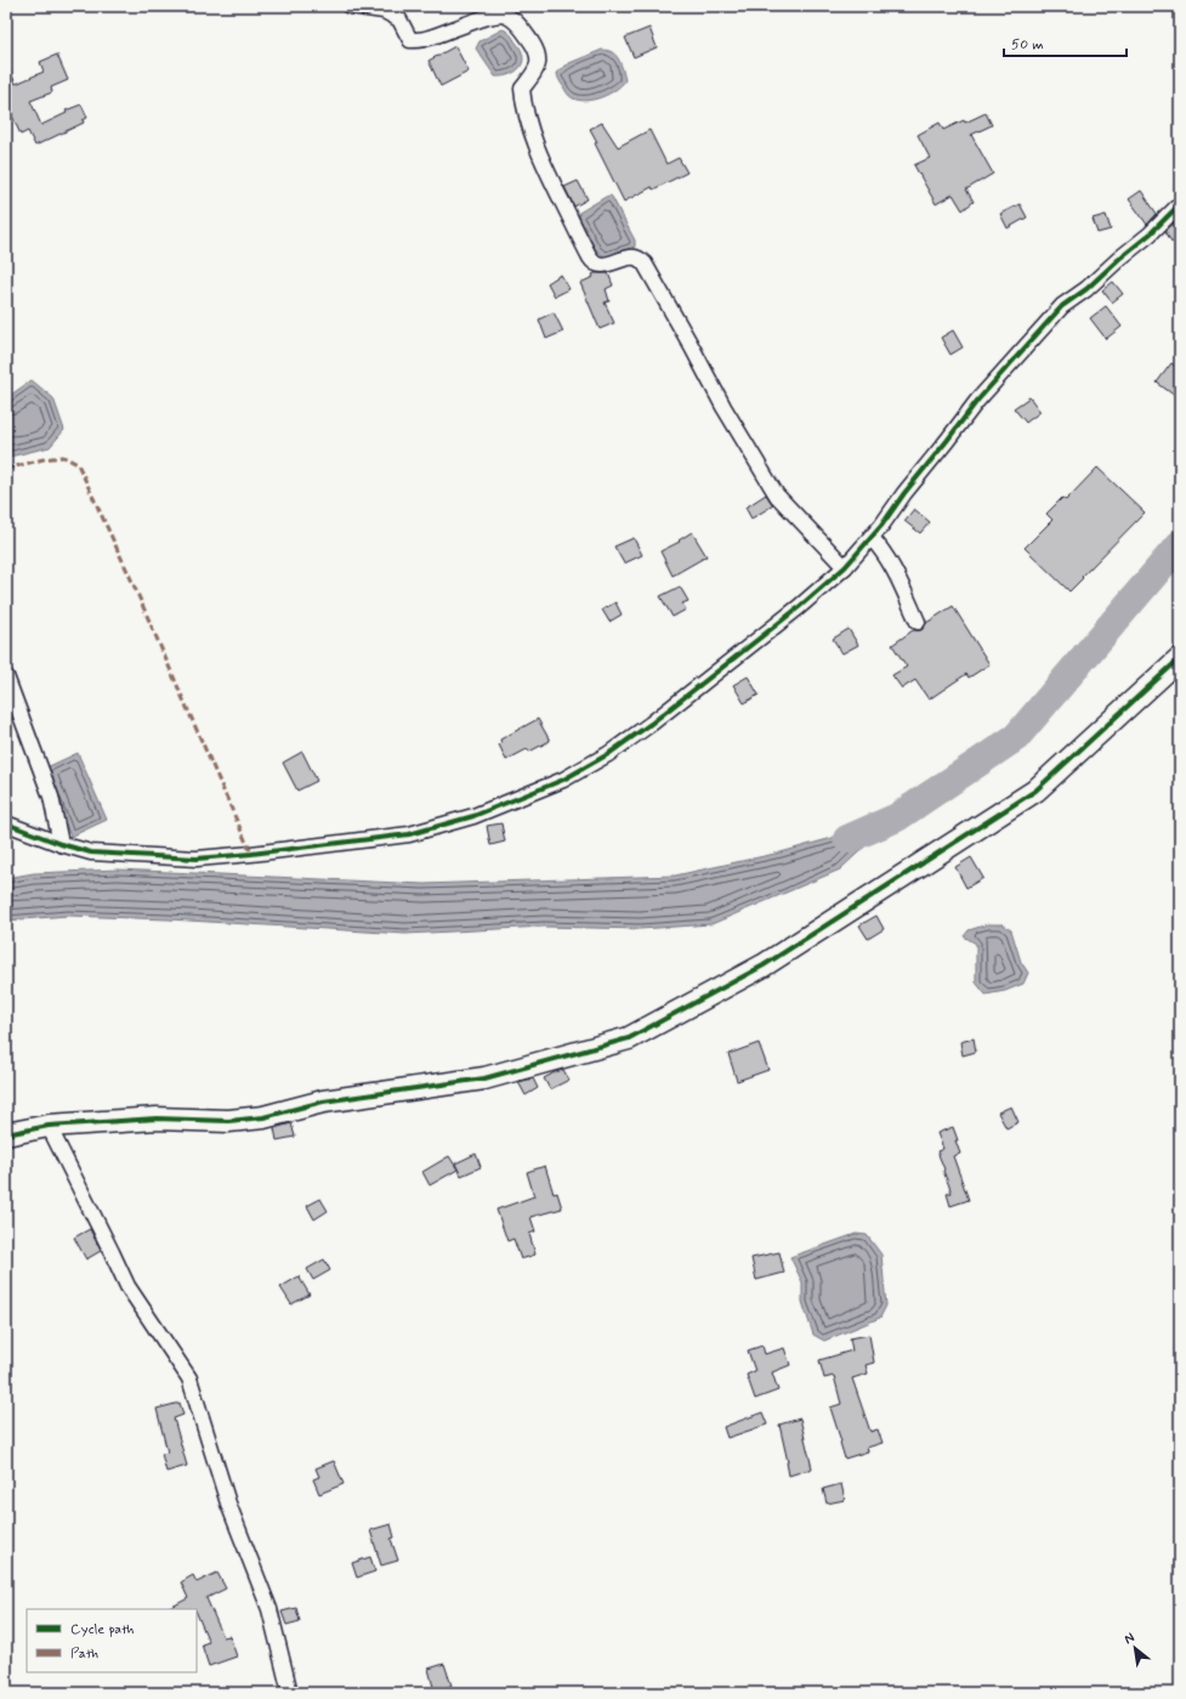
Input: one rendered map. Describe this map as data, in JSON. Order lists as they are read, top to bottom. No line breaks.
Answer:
{"legend":["Cycle path","Path"],"scale_bar":"50 m","north":"top left"}
